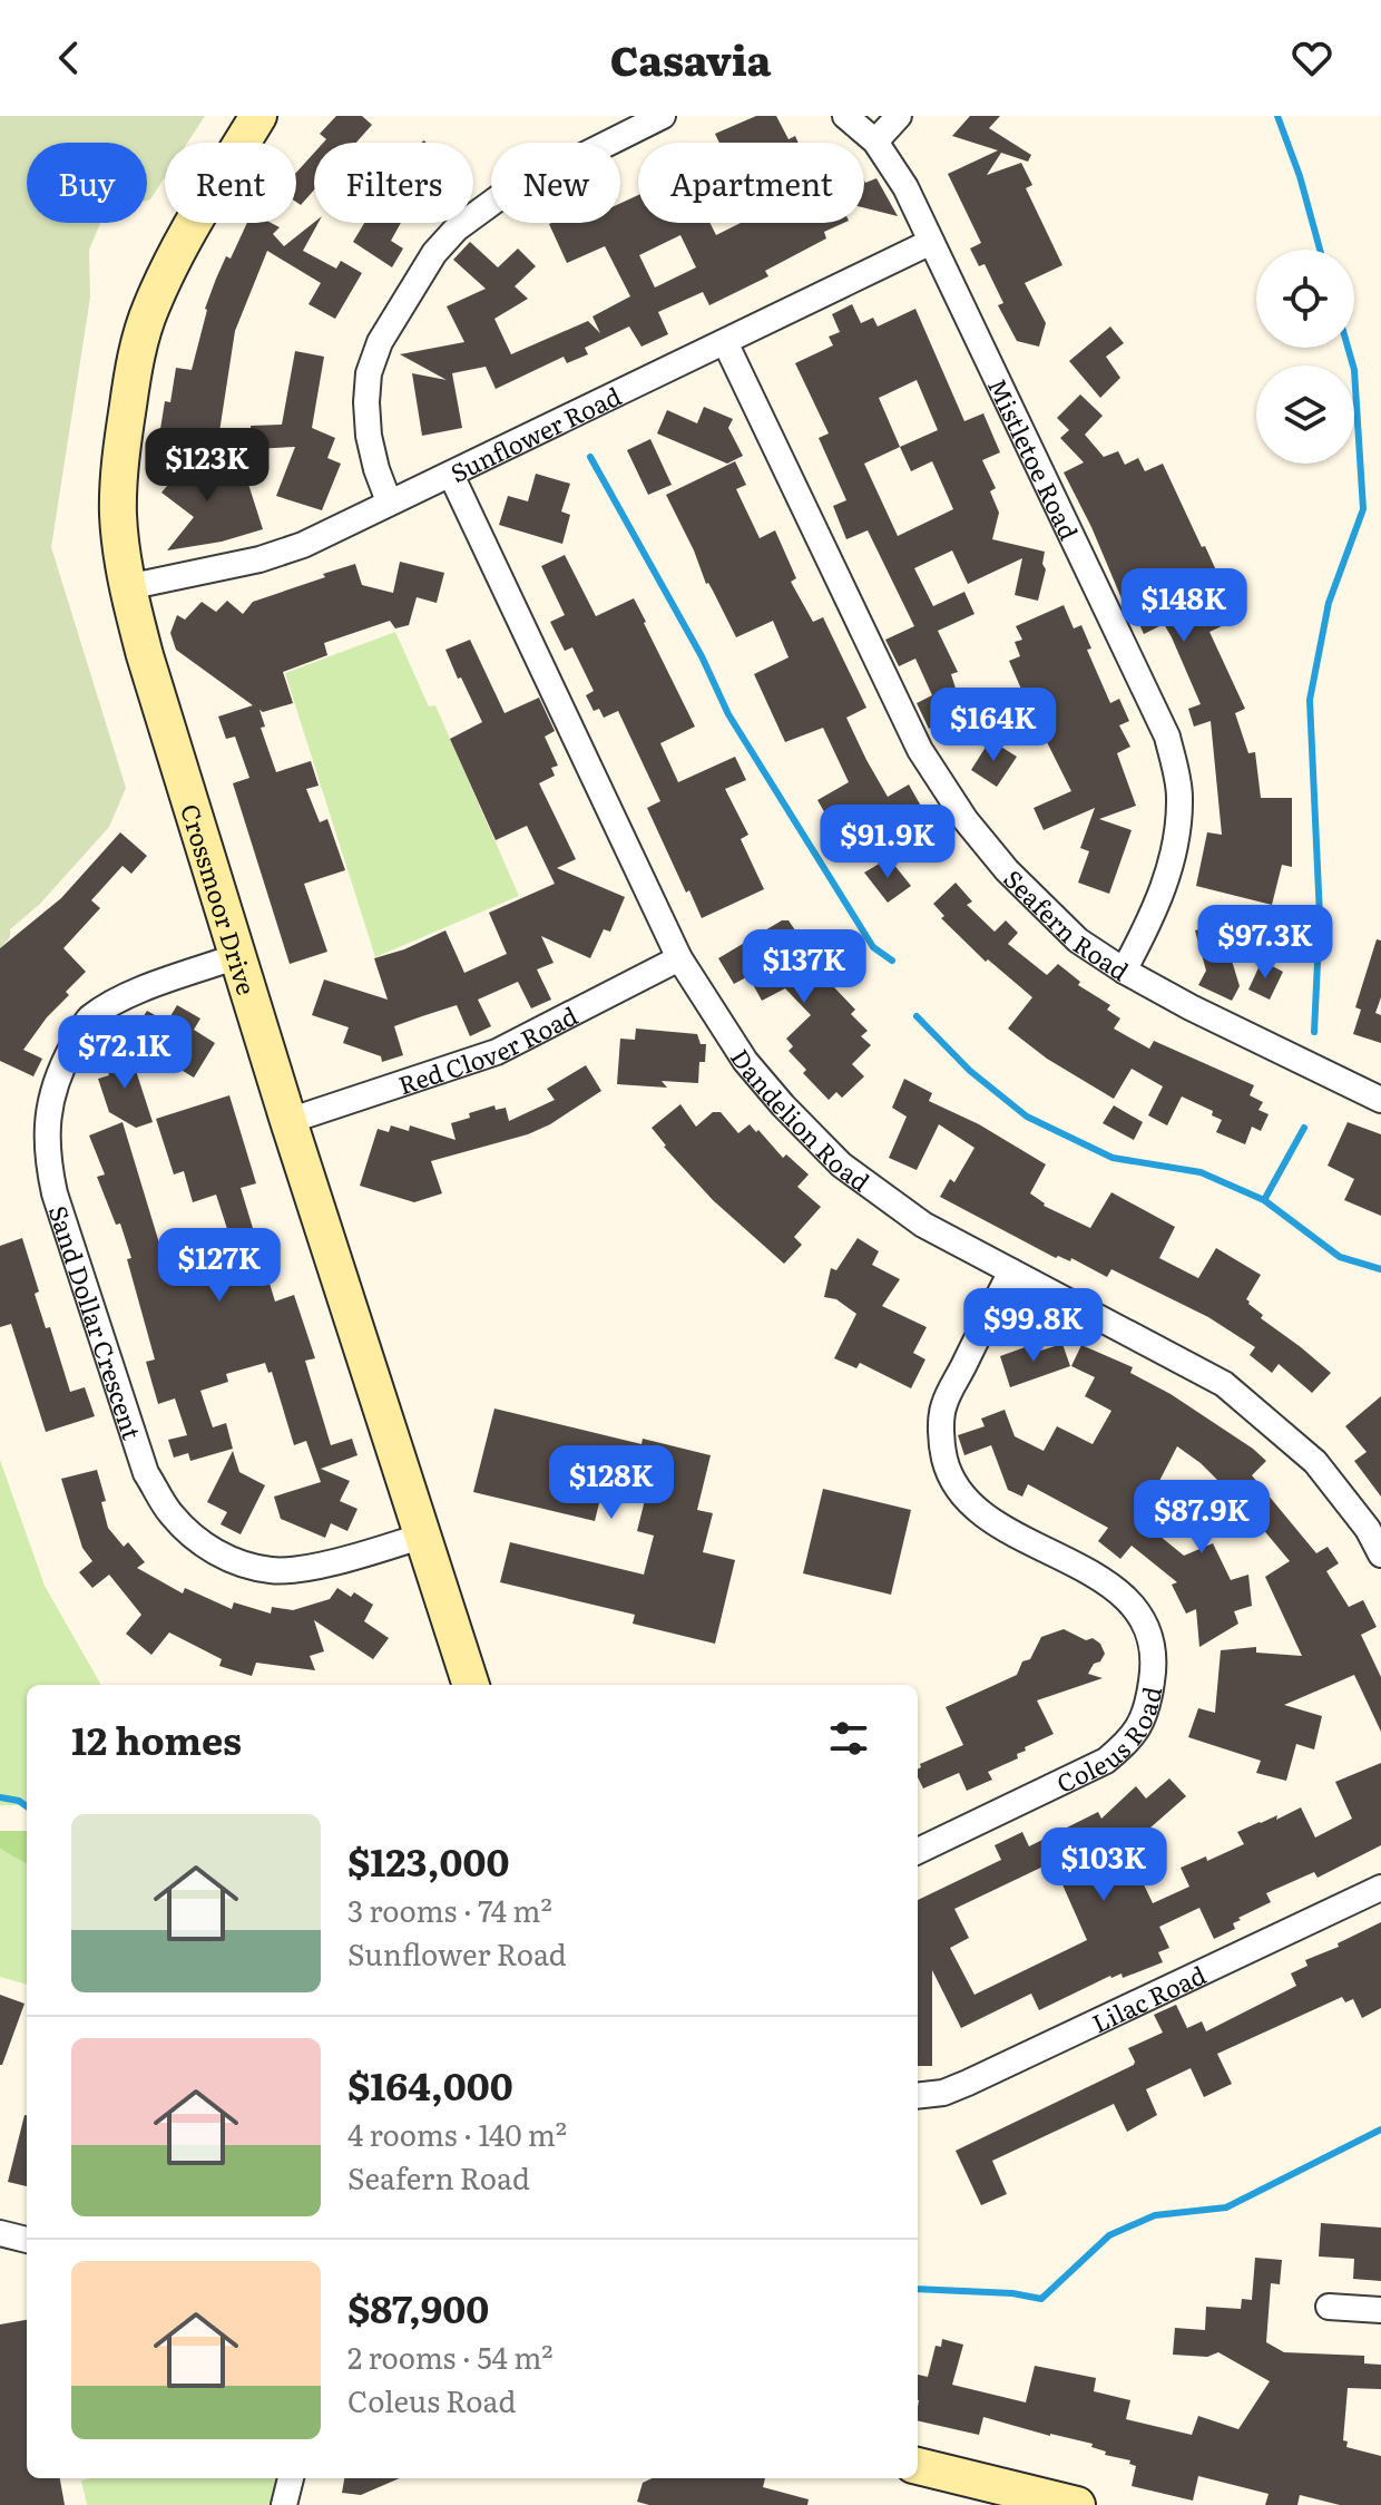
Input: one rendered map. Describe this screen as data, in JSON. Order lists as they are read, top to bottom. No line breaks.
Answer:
{"streets":{"street":["Sunflower Road","Mistletoe Road","Crossmoor Drive","Seafern Road","Red Clover Road","Dandelion Road","Sand Dollar Crescent","Coleus Road","Lilac Road"]},"crossings":[["Sunflower Road","Mistletoe Road"],["Sunflower Road","Crossmoor Drive"],["Sunflower Road","Seafern Road"],["Sunflower Road","Dandelion Road"],["Mistletoe Road","Seafern Road"],["Crossmoor Drive","Red Clover Road"],["Crossmoor Drive","Sand Dollar Crescent"],["Red Clover Road","Dandelion Road"],["Dandelion Road","Coleus Road"]],"page":{"header":"Casavia","chip":["Buy","Rent","Filters","New","Apartment"],"price":["$123K","$148K","$164K","$91.9K","$97.3K","$137K","$72.1K","$127K","$99.8K","$128K","$87.9K","$103K"],"heading":"12 homes","list":[{"name":"$123,000","note":"3 rooms · 74 m² · Sunflower Road"},{"name":"$164,000","note":"4 rooms · 140 m² · Seafern Road"},{"name":"$87,900","note":"2 rooms · 54 m² · Coleus Road"}]}}
